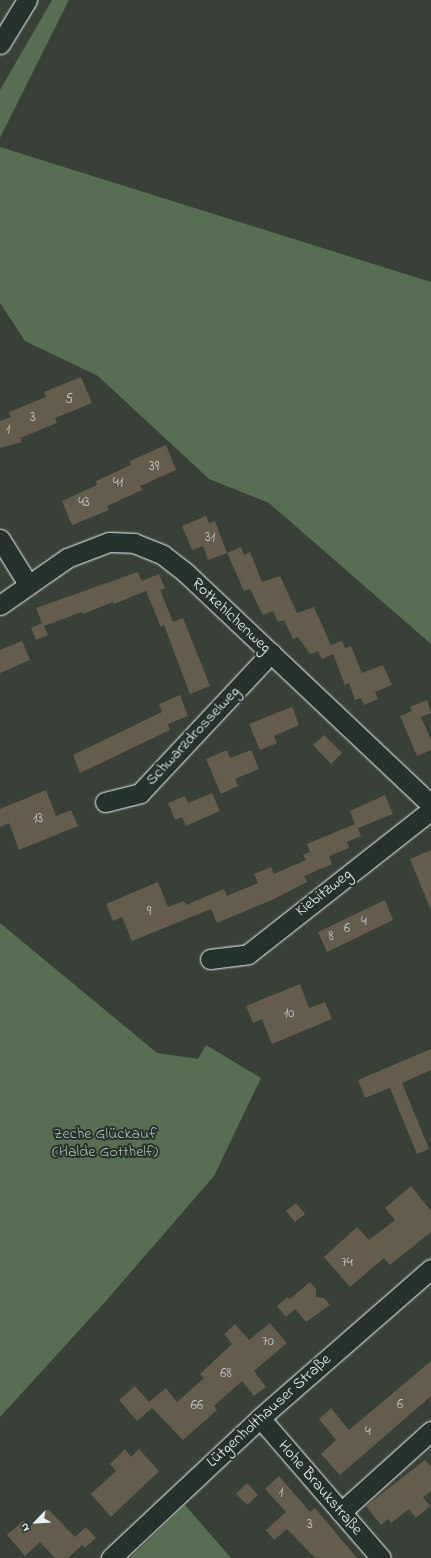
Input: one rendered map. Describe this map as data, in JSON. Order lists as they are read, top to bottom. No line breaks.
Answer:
{"streets":{"street":["Rotkehlchenweg","Schwarzdrosselweg","Kiebitzweg","Lütgenholthauser Straße","Hohe Braukstraße"]},"crossings":[["Rotkehlchenweg","Schwarzdrosselweg"],["Lütgenholthauser Straße","Hohe Braukstraße"]],"parks":["Zeche Glückauf (Halde Gotthelf)"],"house_numbers":["5","3","1","39","41","43","31","13","9","4","6","8","10","74","70","68","6","66","4","1","3"],"north":"bottom left"}
